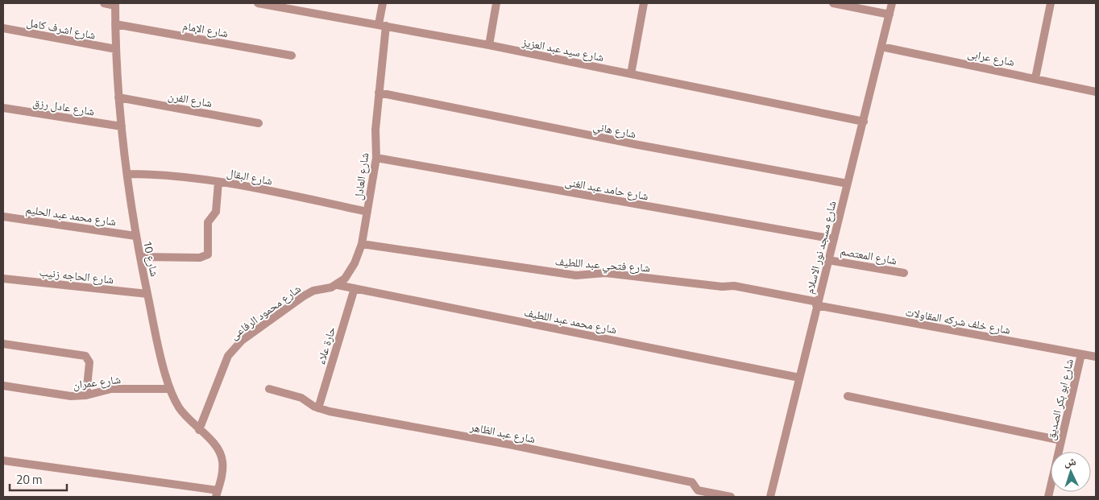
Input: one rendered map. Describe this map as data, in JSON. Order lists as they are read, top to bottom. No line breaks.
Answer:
{"streets":{"street":["شارع اشرف كامل","شارع الإمام","شارع سيد عبد العزيز","شارع عرابى","شارع الفرن","شارع عادل رزق","شارع هاني","شارع البقال","شارع العادل","شارع حامد عبد الغنى","شارع محمد عبد الحليم","شارع مسجد نور الاسلام","شارع المعتصم","شارع 10","شارع فتحي عبد اللطيف","شارع الحاجه زنيب","شارع محمود الرفاعى","شارع محمد عبد اللطيف","شارع خلف شركه المقاولات","حارة علاء","شارع عمران","شارع ابو بكر الصديق","شارع عبد الظاهر"]},"crossings":[["شارع اشرف كامل","شارع 10"],["شارع الإمام","شارع 10"],["شارع سيد عبد العزيز","شارع العادل"],["شارع سيد عبد العزيز","شارع مسجد نور الاسلام"],["شارع عرابى","شارع مسجد نور الاسلام"],["شارع الفرن","شارع 10"],["شارع عادل رزق","شارع 10"],["شارع هاني","شارع العادل"],["شارع هاني","شارع مسجد نور الاسلام"],["شارع البقال","شارع العادل"],["شارع البقال","شارع 10"],["شارع العادل","شارع حامد عبد الغنى"],["شارع العادل","شارع فتحي عبد اللطيف"],["شارع العادل","شارع محمود الرفاعى"],["شارع العادل","شارع محمد عبد اللطيف"],["شارع حامد عبد الغنى","شارع مسجد نور الاسلام"],["شارع محمد عبد الحليم","شارع 10"],["شارع مسجد نور الاسلام","شارع المعتصم"],["شارع مسجد نور الاسلام","شارع فتحي عبد اللطيف"],["شارع مسجد نور الاسلام","شارع محمد عبد اللطيف"],["شارع مسجد نور الاسلام","شارع خلف شركه المقاولات"],["شارع 10","شارع الحاجه زنيب"],["شارع 10","شارع محمود الرفاعى"],["شارع 10","شارع عمران"],["شارع فتحي عبد اللطيف","شارع خلف شركه المقاولات"],["شارع محمود الرفاعى","شارع محمد عبد اللطيف"],["شارع محمد عبد اللطيف","حارة علاء"],["شارع خلف شركه المقاولات","شارع ابو بكر الصديق"],["حارة علاء","شارع عبد الظاهر"]],"scale_bar":"20 m","north":"top"}
